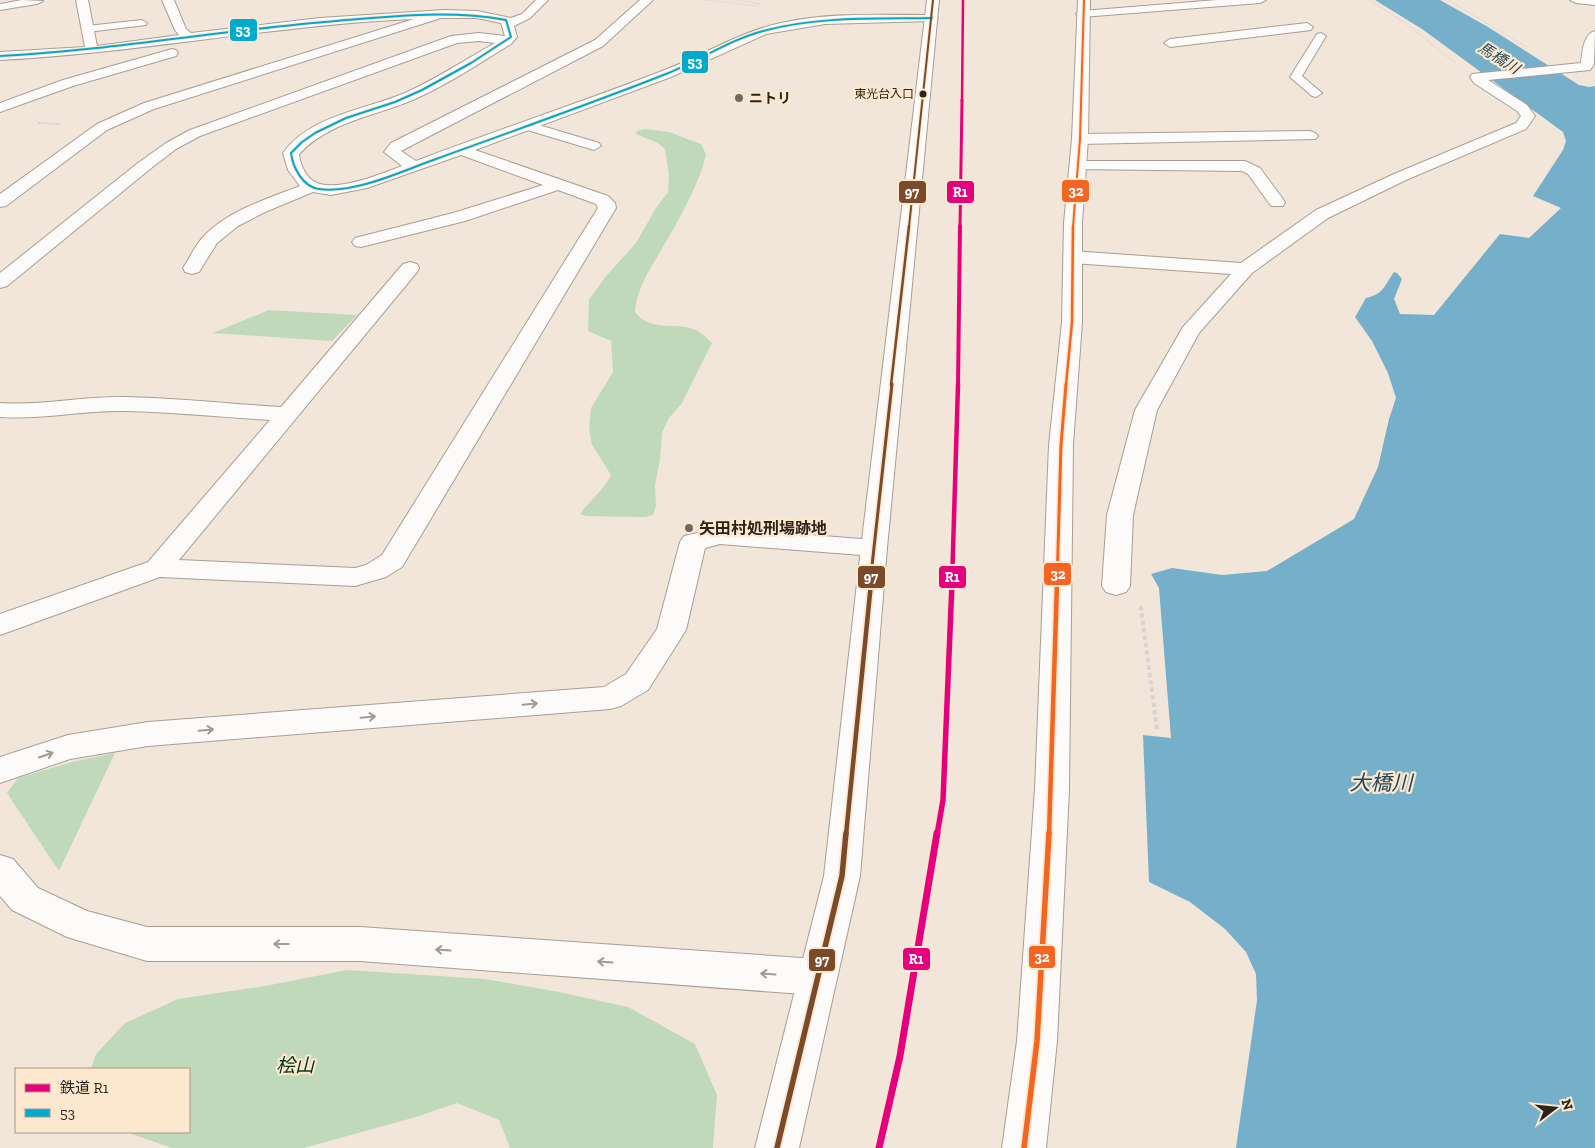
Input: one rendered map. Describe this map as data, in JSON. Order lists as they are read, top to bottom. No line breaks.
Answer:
{"water":["馬橋川","大橋川"],"parks":["桧山"],"places":["東光台入口","ニトリ","矢田村処刑場跡地"],"lines":["rail line R1","transit line 97","transit line 32","transit line 53"],"legend":["鉄道 R1","53"],"north":"right"}
